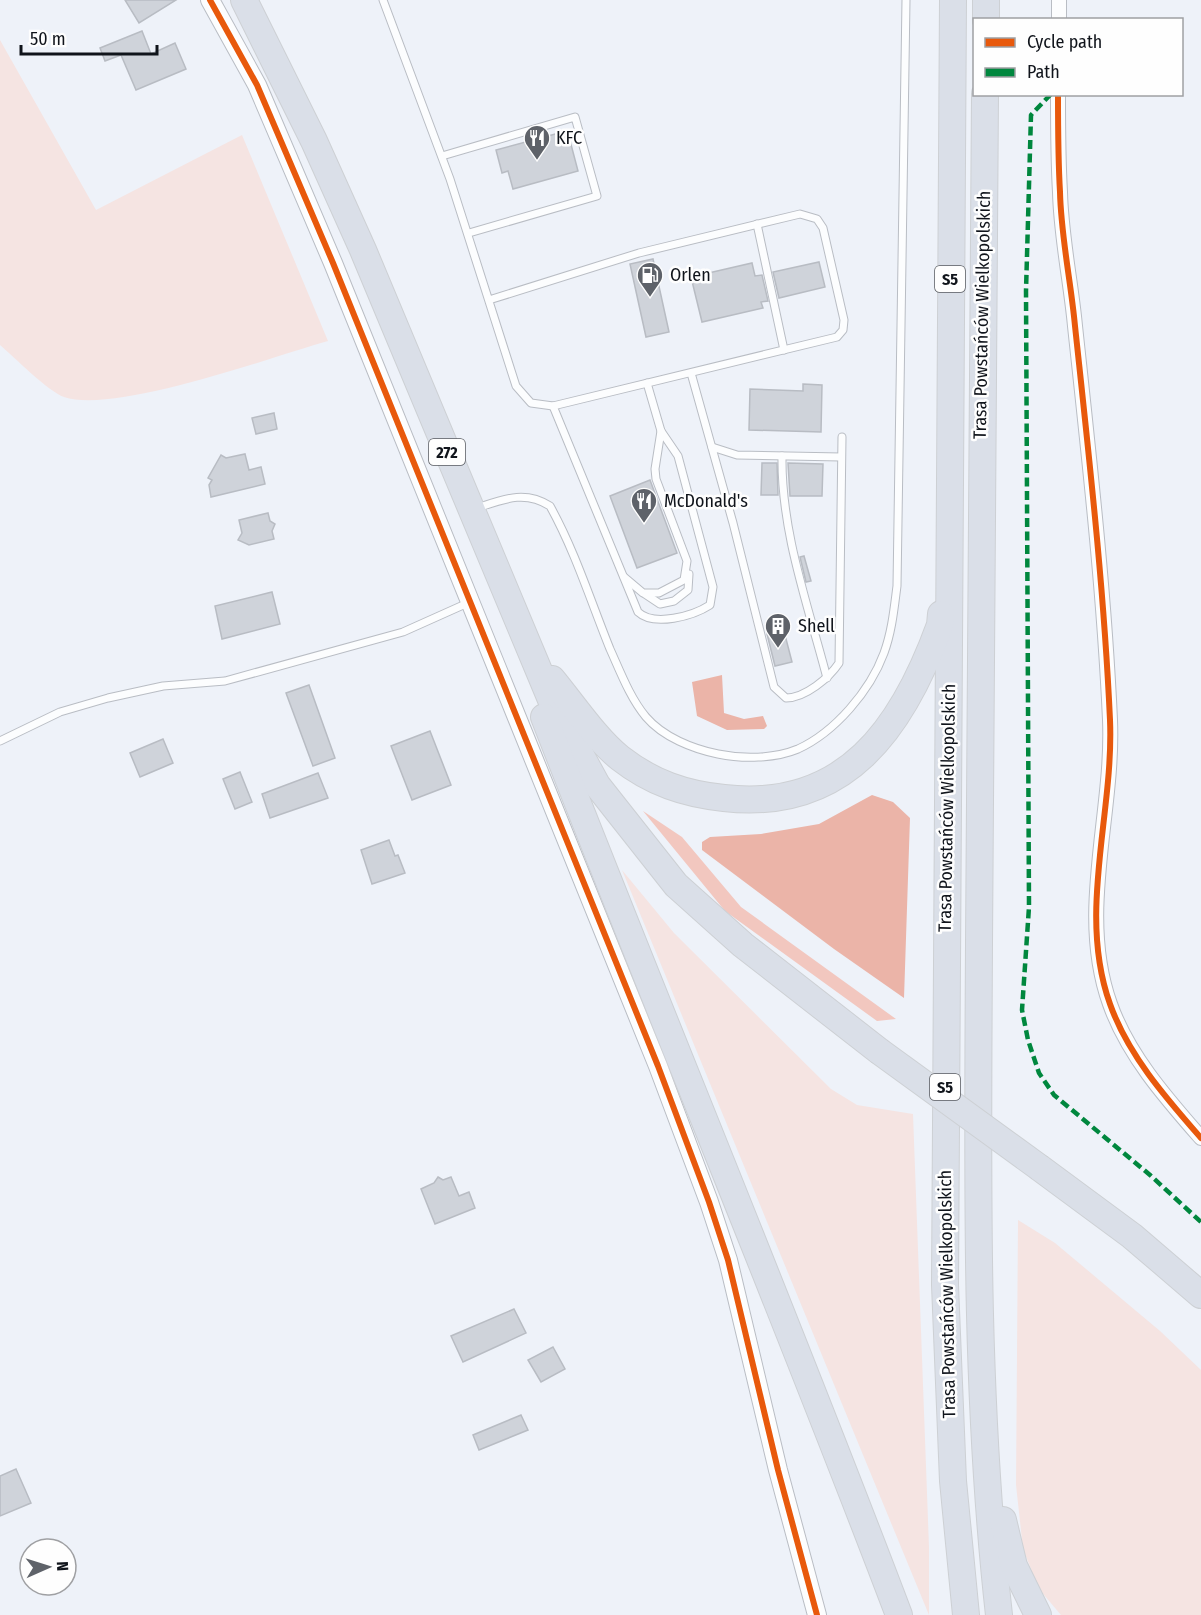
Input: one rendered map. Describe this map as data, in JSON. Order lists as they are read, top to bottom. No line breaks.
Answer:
{"streets":{"highway":["S5","Trasa Powstańców Wielkopolskich","272"]},"places":{"restaurant":["KFC","McDonald's"],"fuel station":["Orlen"],"building":["Shell"]},"legend":["Cycle path","Path"],"scale_bar":"50 m","north":"right"}
